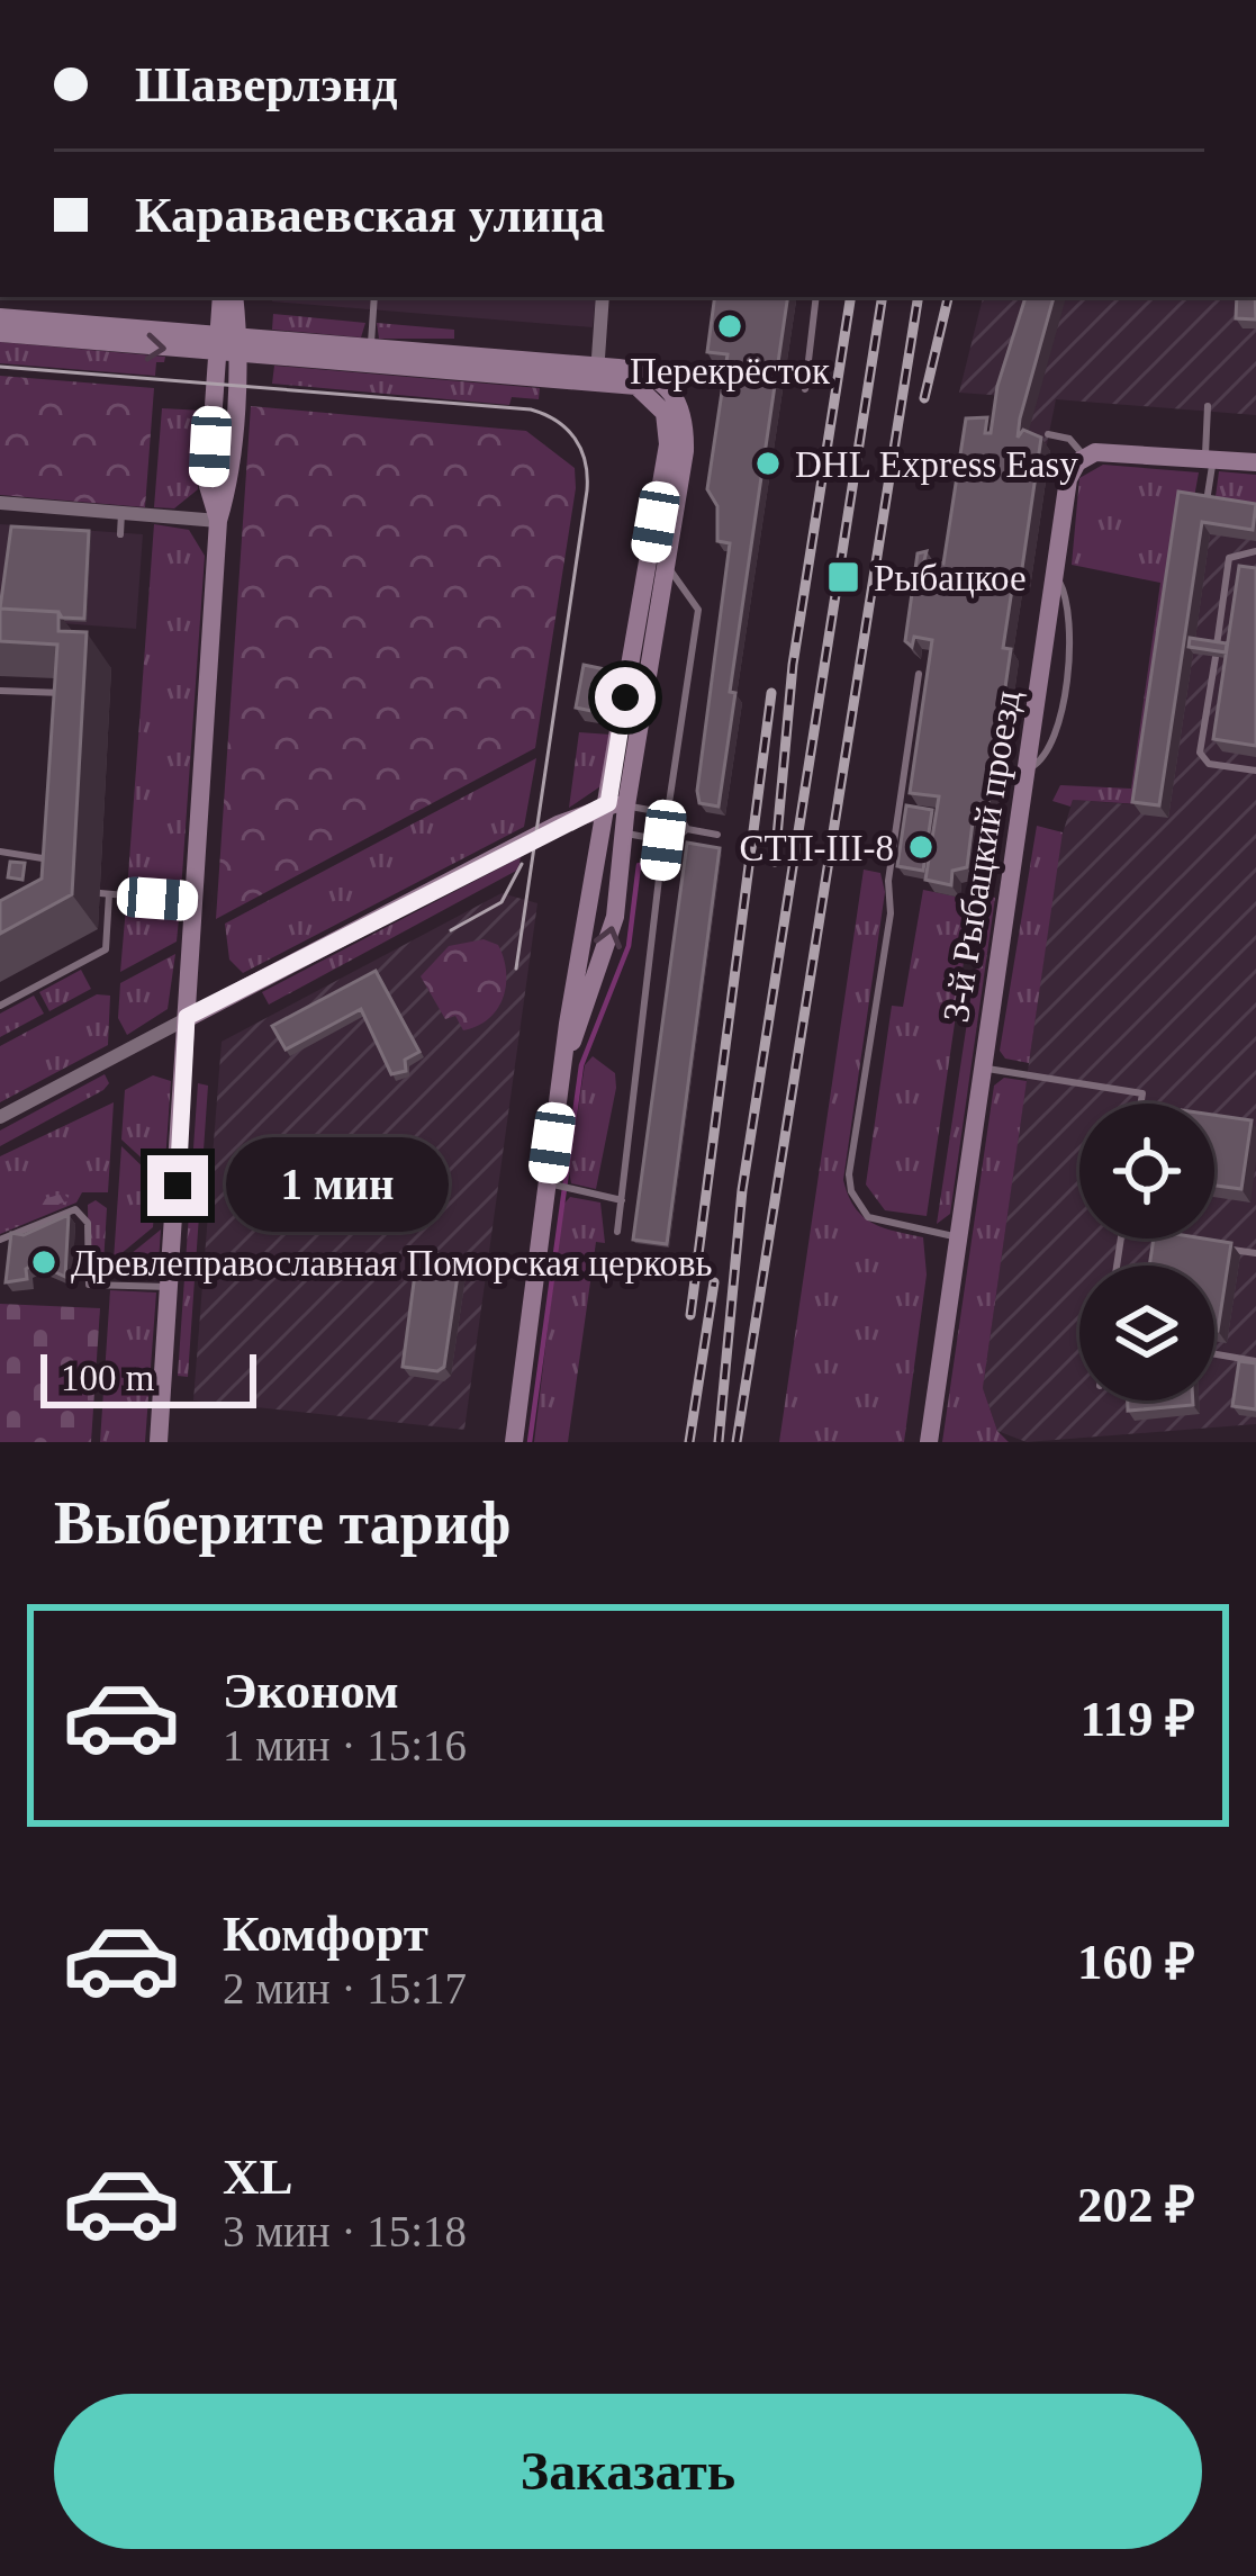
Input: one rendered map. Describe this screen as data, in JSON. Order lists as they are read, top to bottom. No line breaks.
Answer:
{"streets":{"street":["3-й Рыбацкий проезд"]},"places":{"other":["Перекрёсток","DHL Express Easy","СТП-III-8","Древлеправославная Поморская церковь"],"transit":["Рыбацкое"]},"scale_bar":"100 m","page":{"banner":["Шаверлэнд","Караваевская улица"],"bubble":"1 мин","scale":"100 m","heading":"Выберите тариф","list":[{"name":"Эконом","note":"1 мин · 15:16","value":"119 ₽"},{"name":"Комфорт","note":"2 мин · 15:17","value":"160 ₽"},{"name":"XL","note":"3 мин · 15:18","value":"202 ₽"}],"buttons":"Заказать"}}
